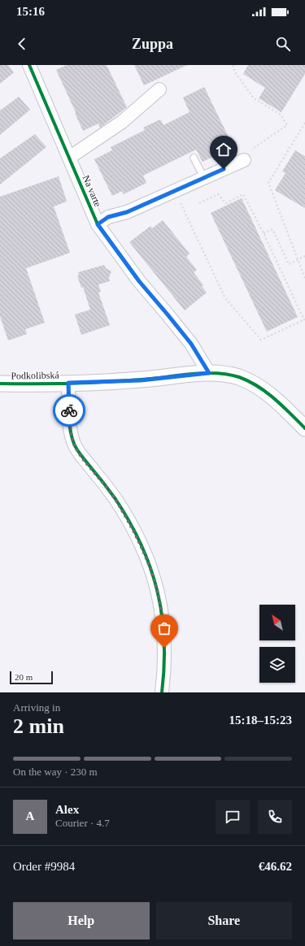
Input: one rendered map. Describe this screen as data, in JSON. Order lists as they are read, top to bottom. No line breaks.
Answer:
{"streets":{"street":["Na varte","Podkolibská"]},"crossings":[["Na varte","Podkolibská"]],"scale_bar":"20 m","north":"top left","page":{"status":"15:16","header":"Zuppa","scale":"20 m","heading":["2 min","Arriving in","15:18–15:23"],"panel":["Alex","Courier · 4.7","Order #9984","€46.62"],"bar":"On the way · 230 m","round":"A","buttons":["Help","Share"]}}
